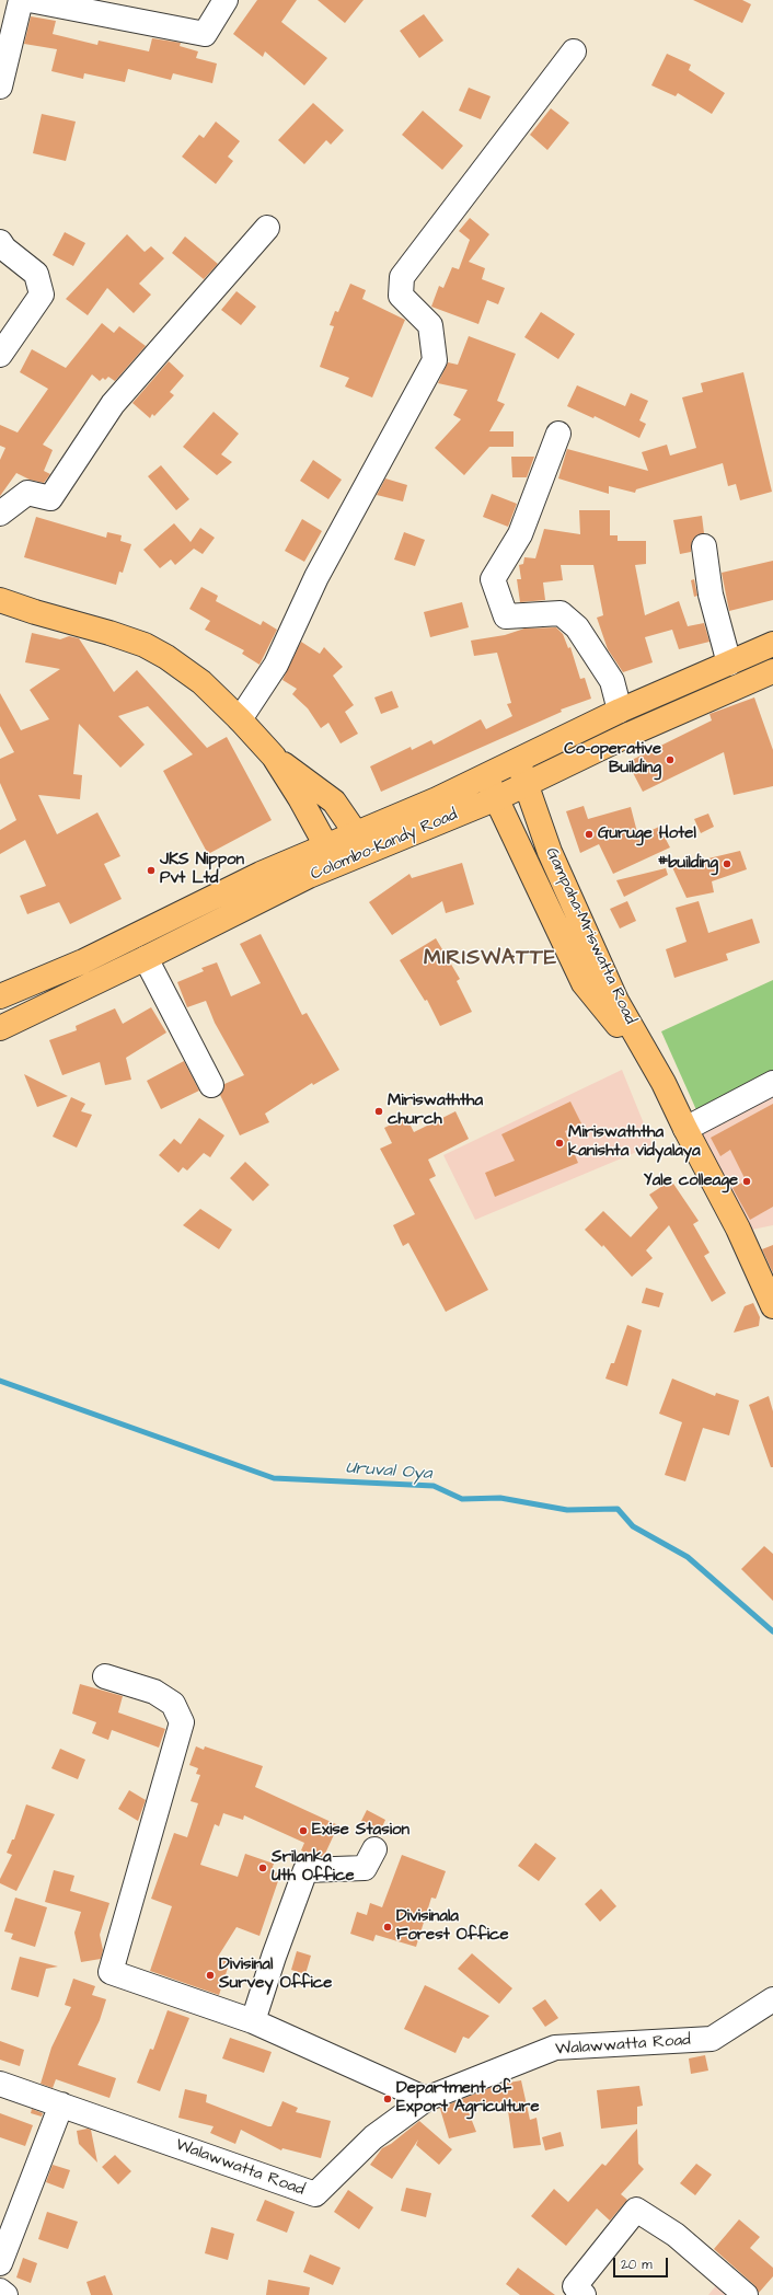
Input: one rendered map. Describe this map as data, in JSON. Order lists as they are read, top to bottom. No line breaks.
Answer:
{"streets":{"main road":["Colombo-Kandy Road","Gampaha-Mriswatta Road"],"street":["Walawwatta Road"]},"crossings":[["Colombo-Kandy Road","Gampaha-Mriswatta Road"]],"districts":["MIRISWATTE"],"water":["Uruval Oya"],"places":["Co-operative Building","Guruge Hotel","#building","JKS Nippon Pvt Ltd","Miriswaththa church","Miriswaththa kanishta vidyalaya","Yale colleage","Exise Stasion","Srilanka Uth Office","Divisinala Forest Office","Divisinal Survey Office","Department of Export Agriculture"],"scale_bar":"20 m"}
